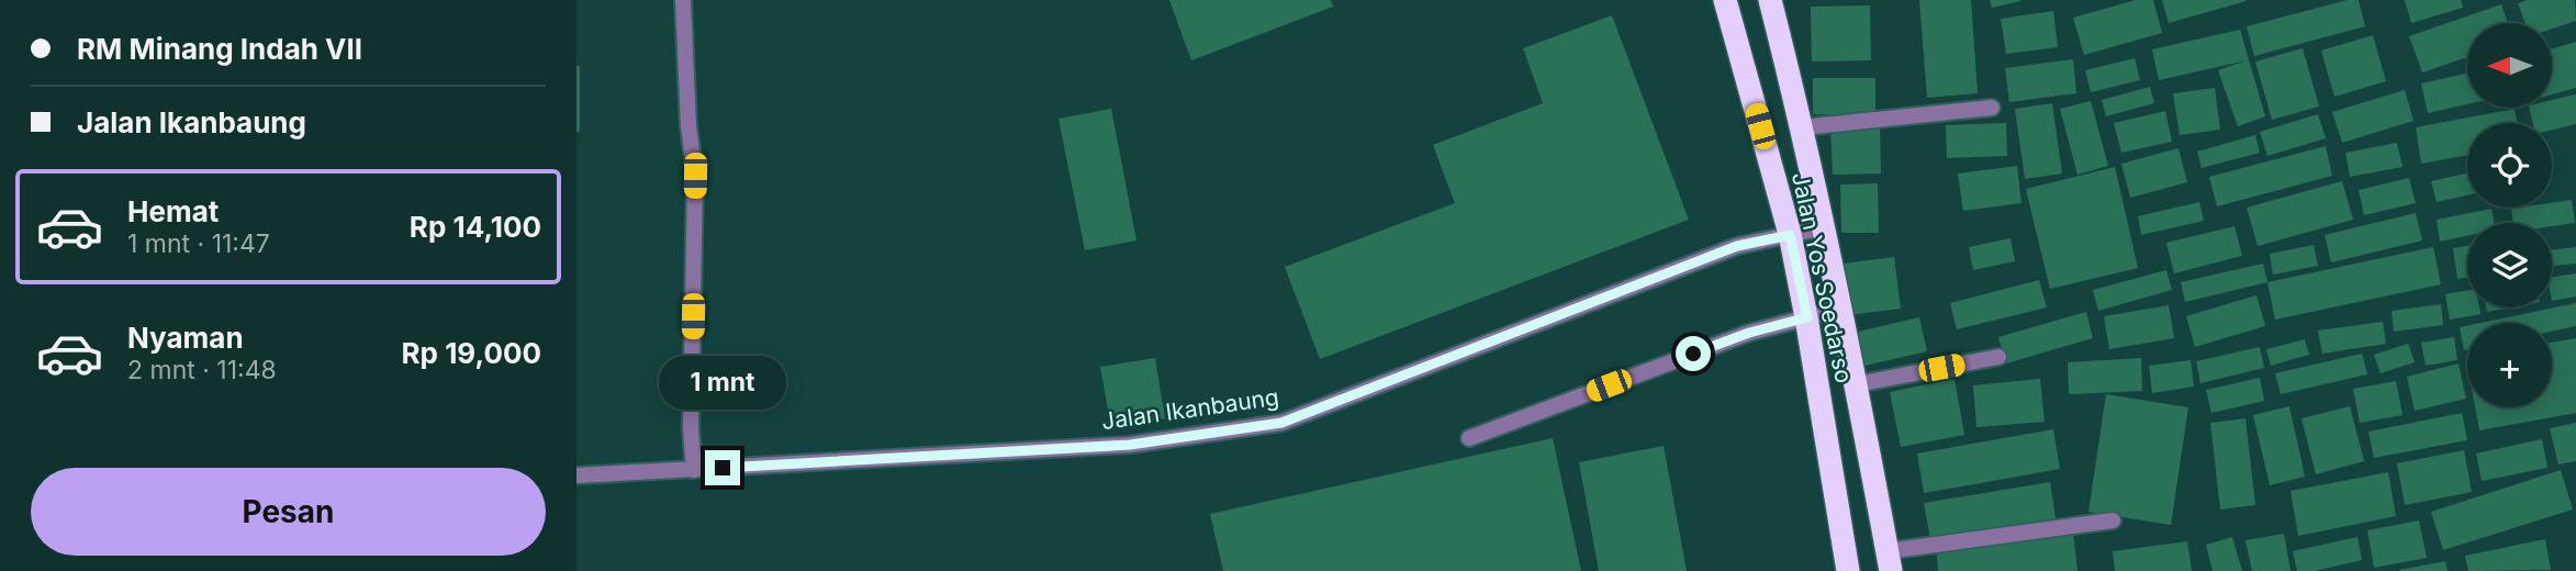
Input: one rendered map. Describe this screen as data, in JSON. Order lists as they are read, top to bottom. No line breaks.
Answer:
{"streets":{"highway":["Jalan Yos Soedarso"],"street":["Jalan Ikanbaung"]},"crossings":[["Jalan Yos Soedarso","Jalan Ikanbaung"]],"north":"left","page":{"banner":["RM Minang Indah VII","Jalan Ikanbaung"],"map_buttons":"+","list":[{"name":"Hemat","note":"1 mnt · 11:47","value":"Rp 14,100"},{"name":"Nyaman","note":"2 mnt · 11:48","value":"Rp 19,000"}],"bubble":"1 mnt","buttons":"Pesan"}}
